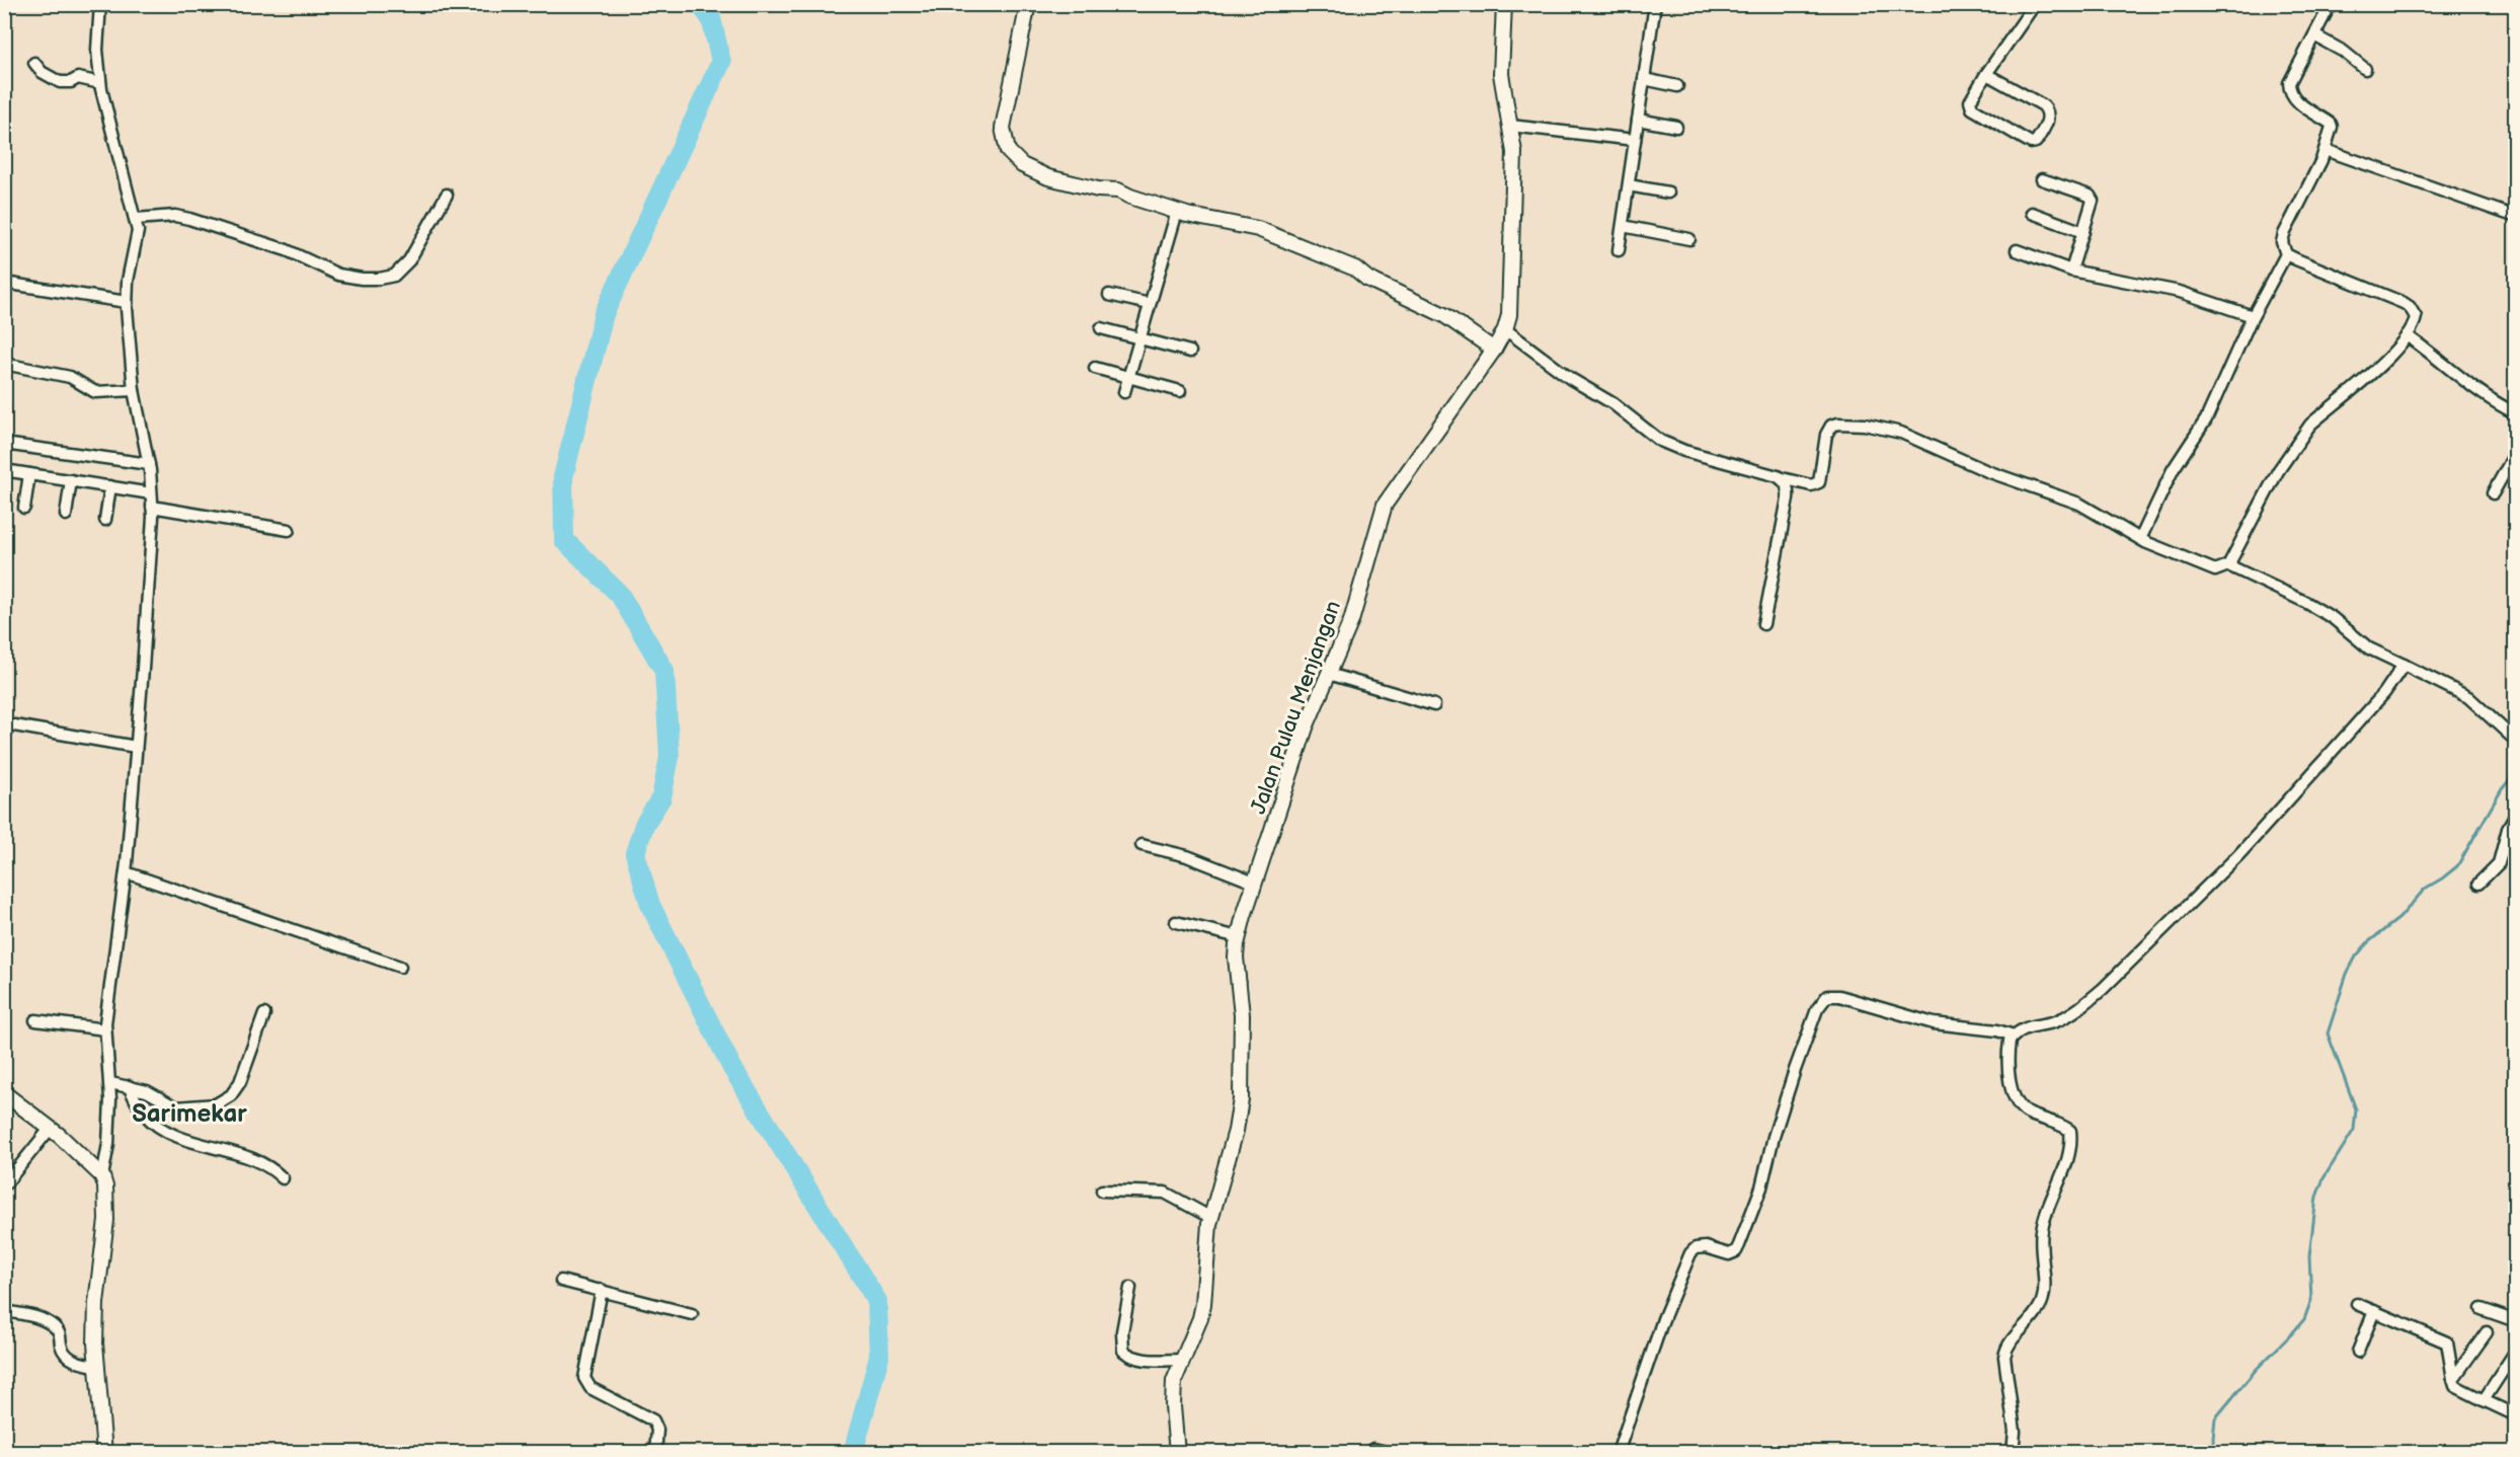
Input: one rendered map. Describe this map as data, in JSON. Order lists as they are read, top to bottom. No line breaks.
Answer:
{"streets":{"street":["Jalan Pulau Menjangan"]},"districts":["Sarimekar"]}
